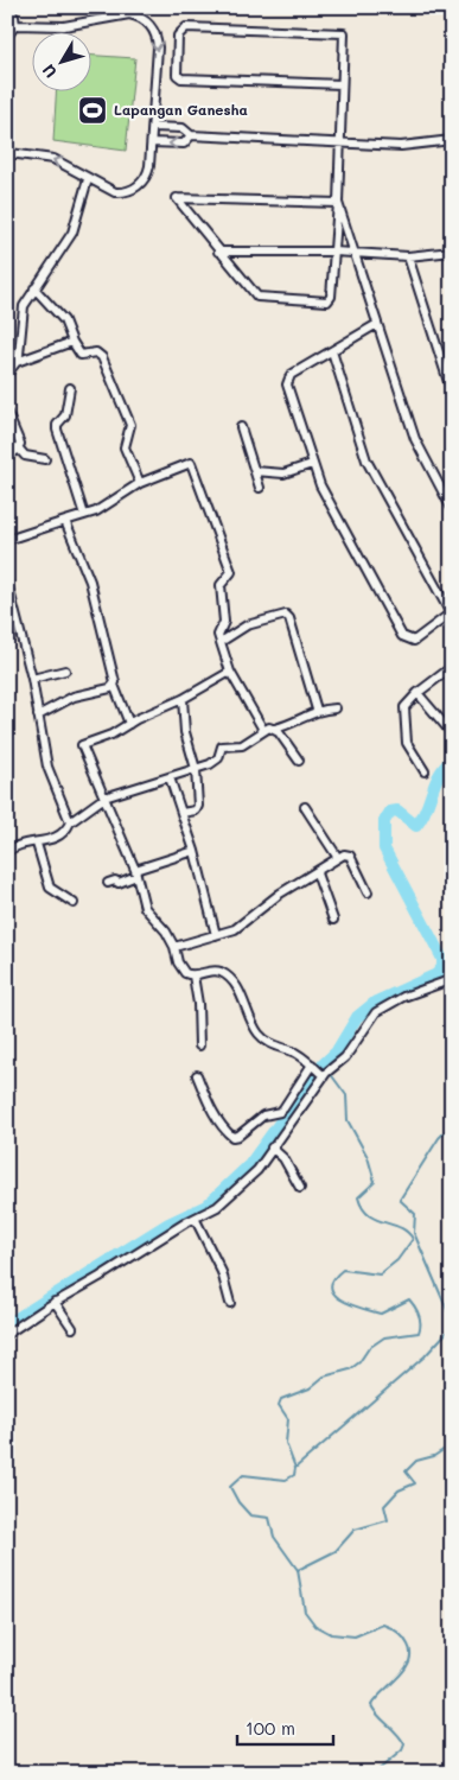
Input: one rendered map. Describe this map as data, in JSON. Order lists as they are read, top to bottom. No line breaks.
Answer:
{"places":{"sports":["Lapangan Ganesha"]},"scale_bar":"100 m","north":"bottom left"}
